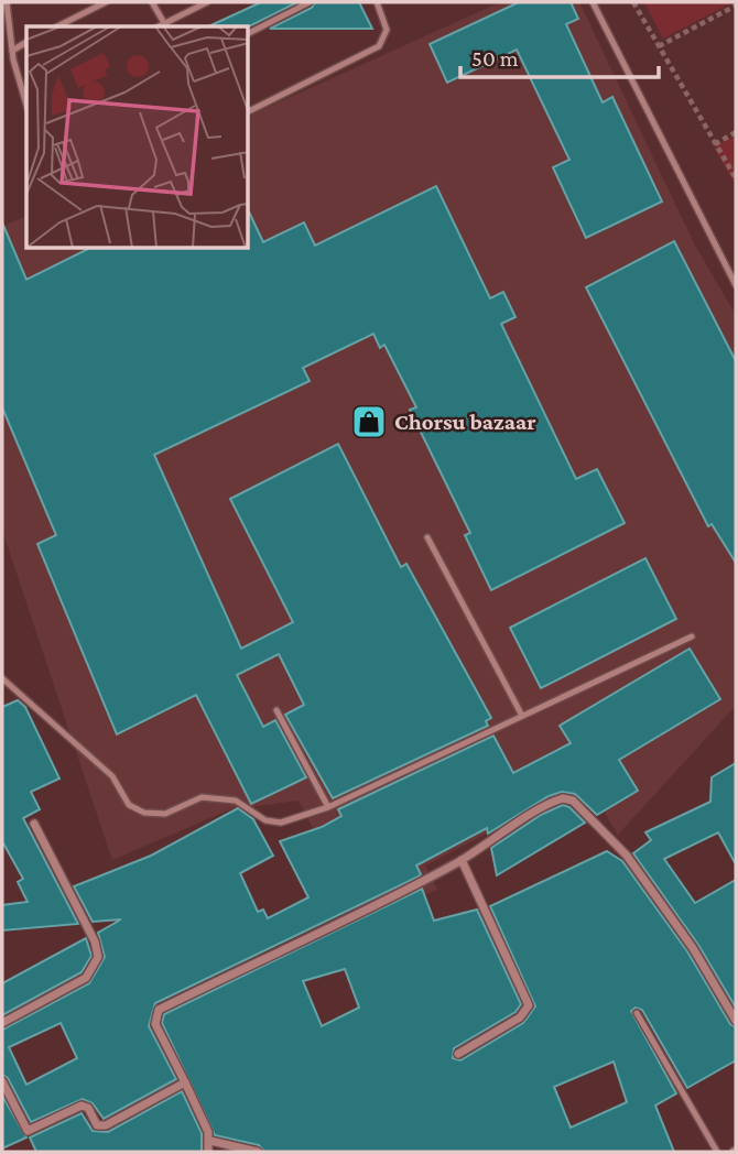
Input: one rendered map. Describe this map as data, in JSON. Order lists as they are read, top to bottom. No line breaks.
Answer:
{"places":{"shop":["Chorsu bazaar"]},"scale_bar":"50 m"}
